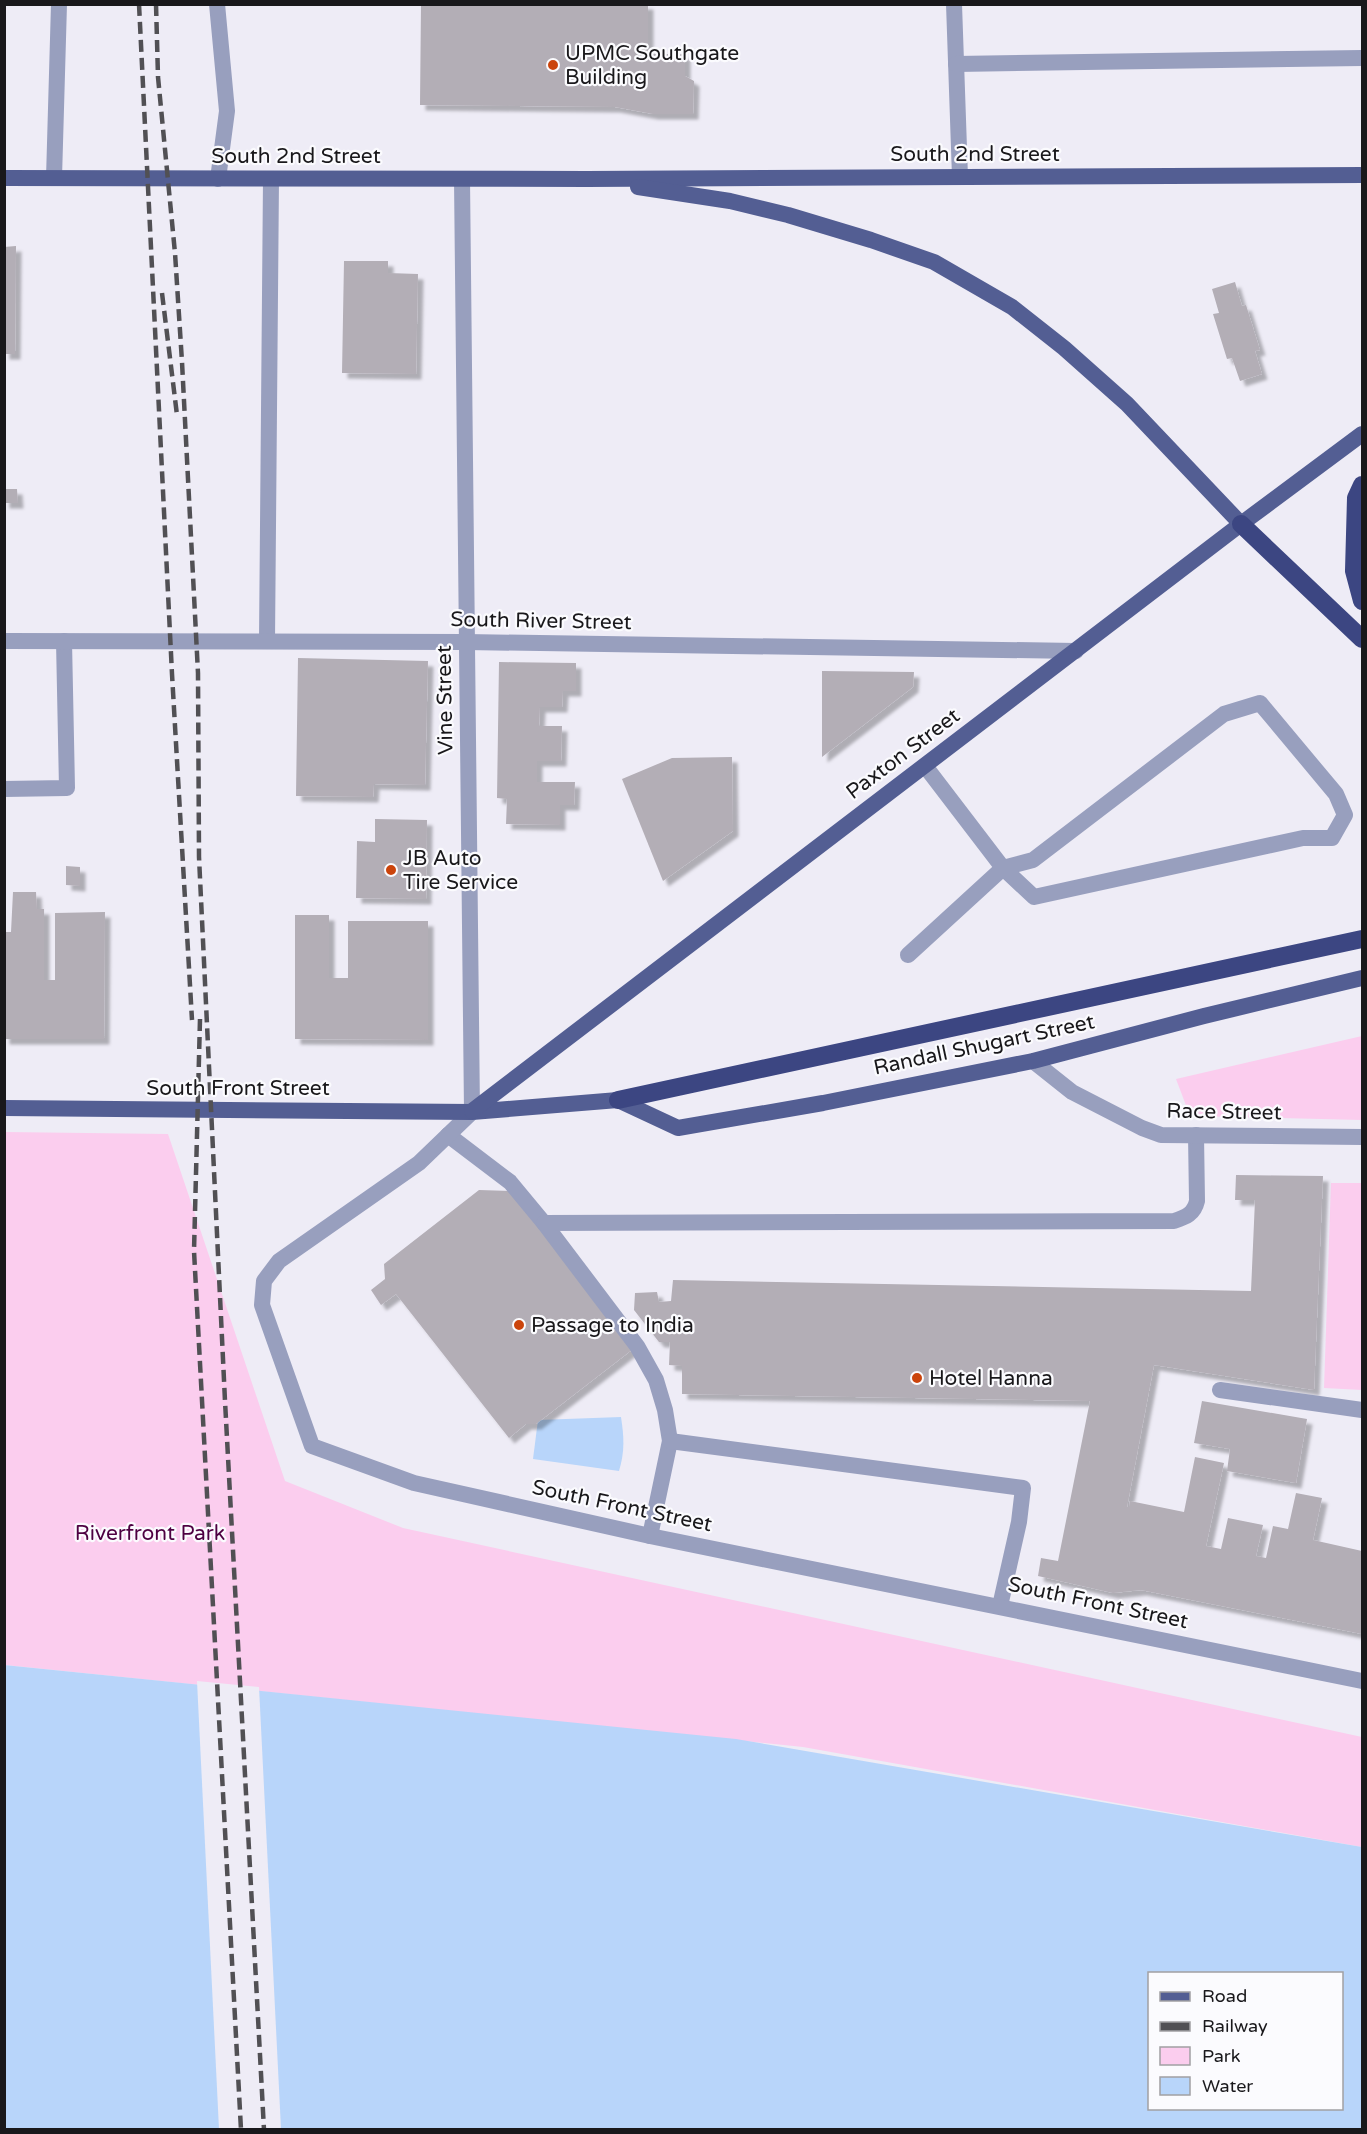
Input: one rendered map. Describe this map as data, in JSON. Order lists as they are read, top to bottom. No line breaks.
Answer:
{"streets":{"main road":["South 2nd Street","Paxton Street","Randall Shugart Street","South Front Street"],"street":["South River Street","Vine Street","Race Street"]},"crossings":[["South 2nd Street","Vine Street"],["South 2nd Street","Paxton Street"],["South River Street","Vine Street"],["South River Street","Paxton Street"],["Vine Street","Paxton Street"],["Vine Street","South Front Street"],["Paxton Street","South Front Street"],["Randall Shugart Street","South Front Street"],["Randall Shugart Street","Race Street"]],"parks":["Riverfront Park"],"places":["UPMC Southgate Building","JB Auto Tire Service","Passage to India","Hotel Hanna"],"legend":["Road","Railway","Park","Water"]}
